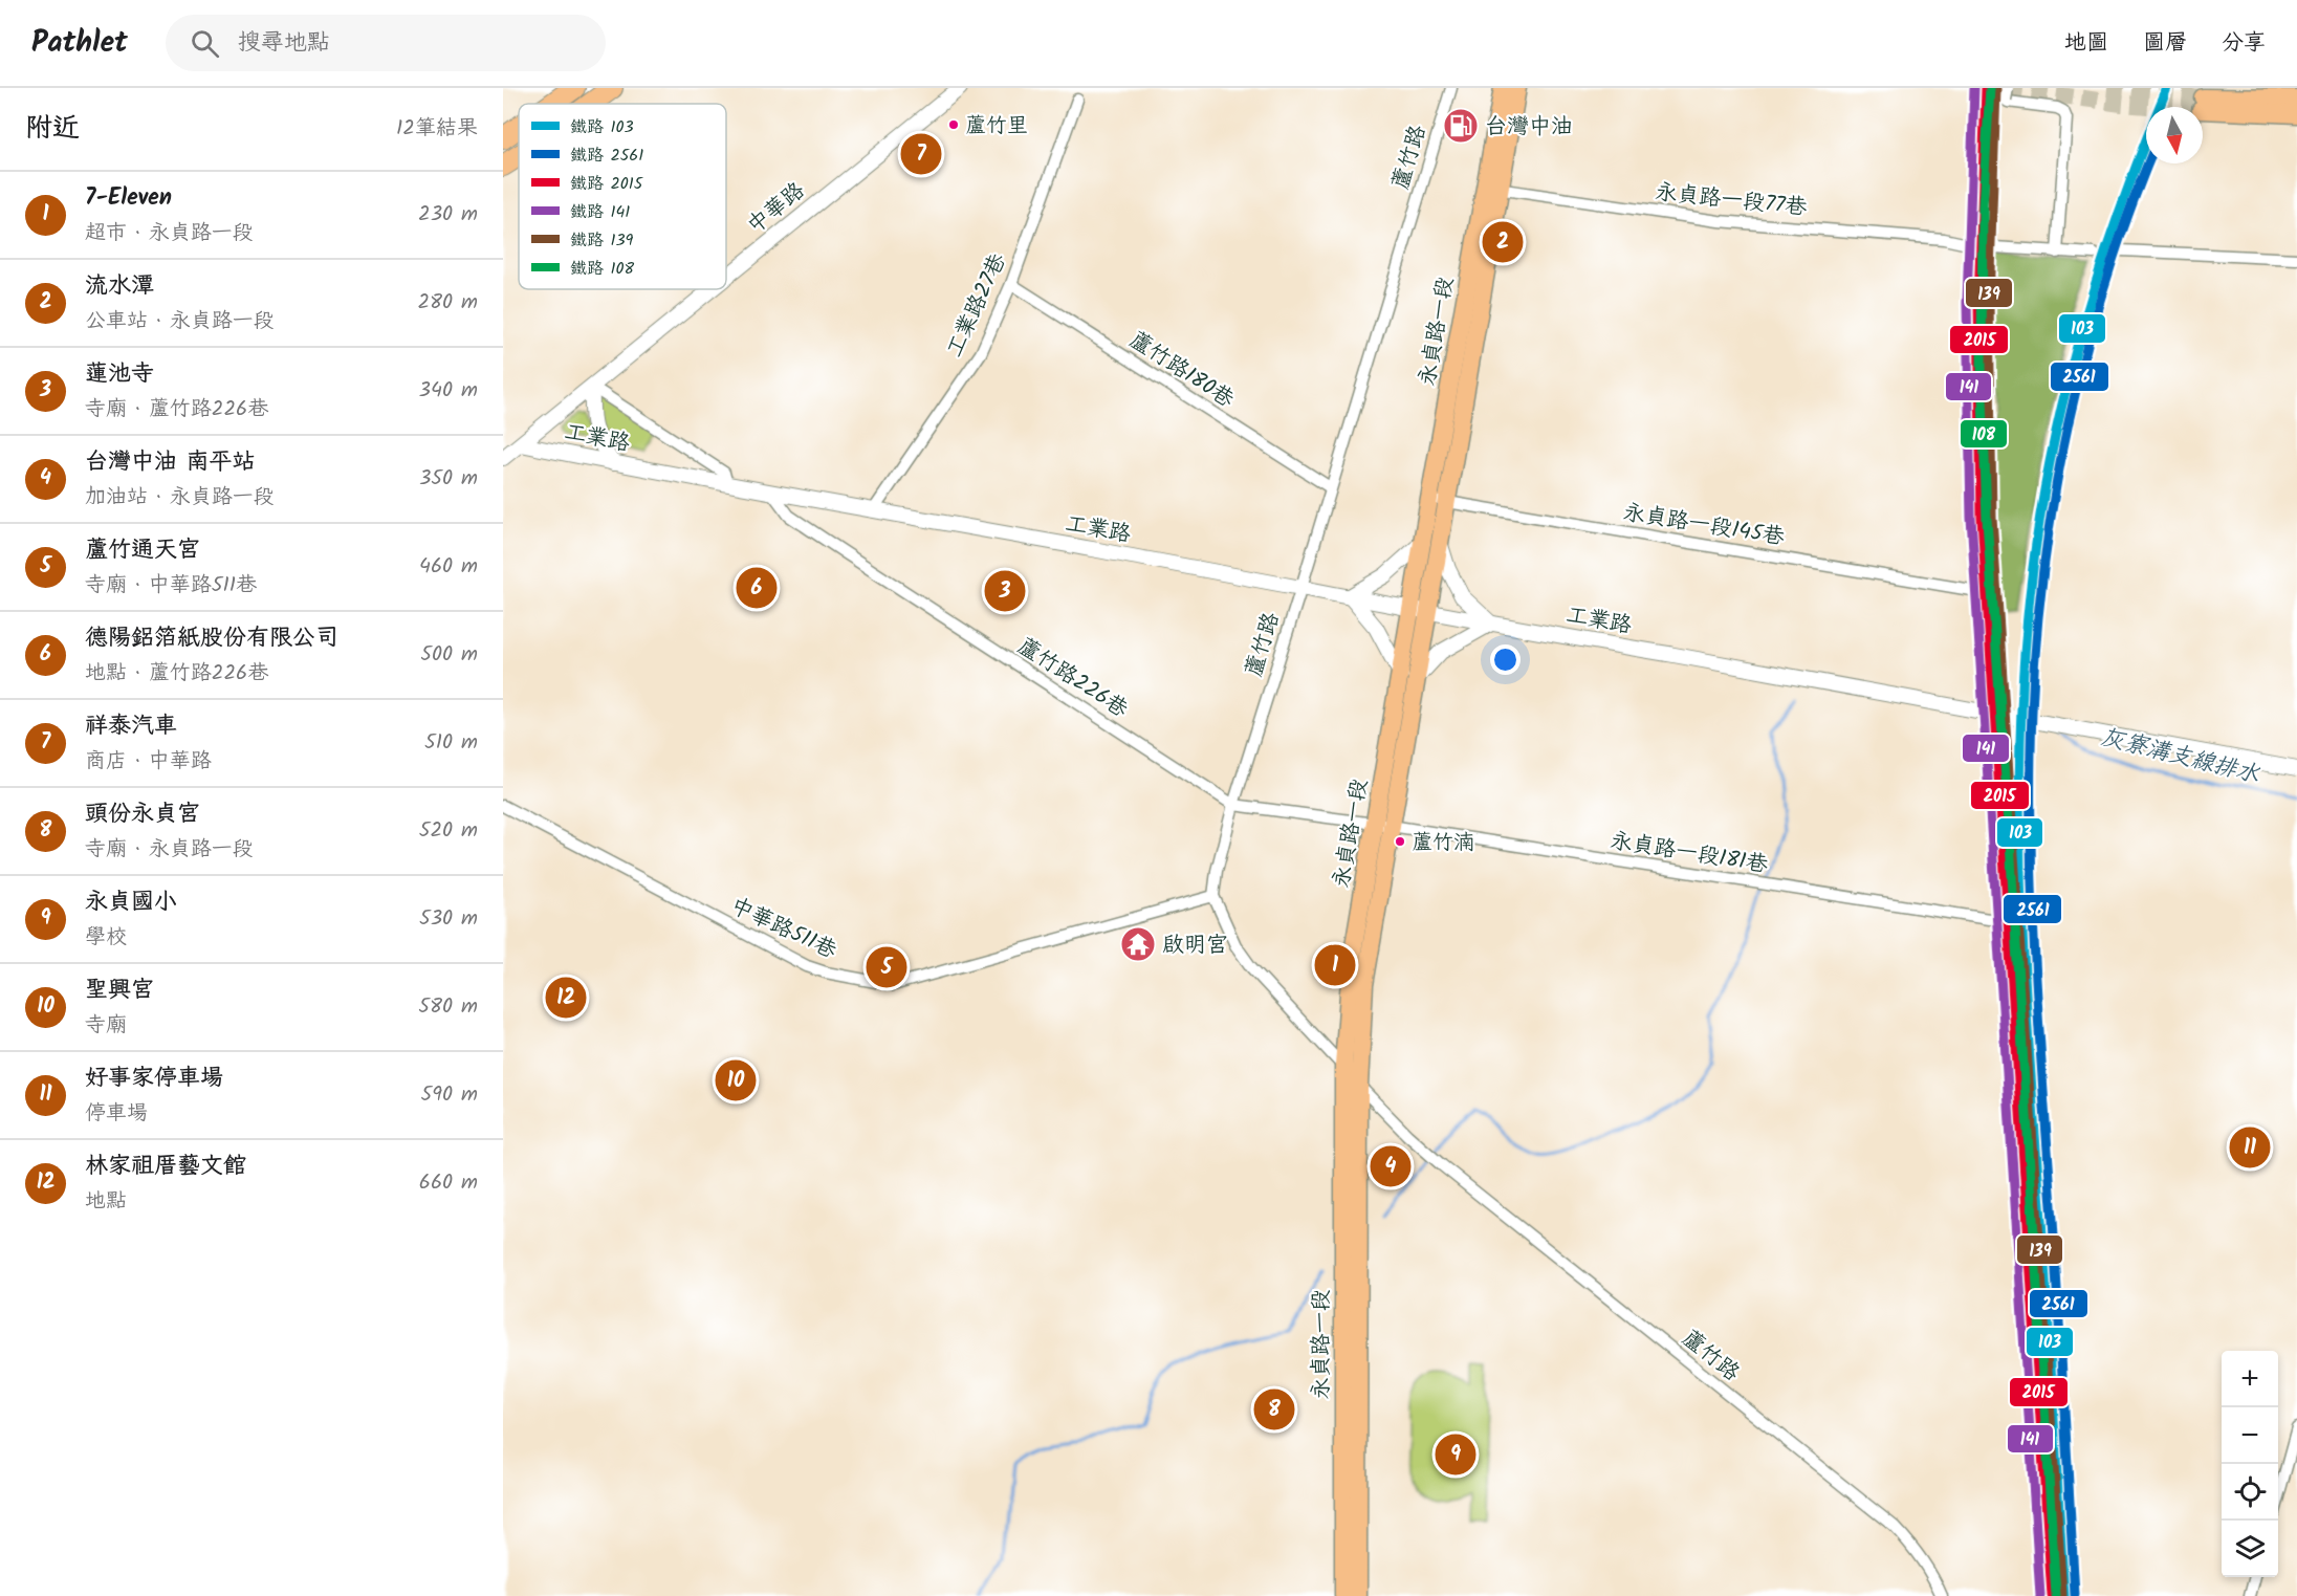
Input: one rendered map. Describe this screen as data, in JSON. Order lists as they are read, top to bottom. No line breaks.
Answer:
{"streets":{"main road":["永貞路一段"],"street":["蘆竹路","永貞路一段77巷","中華路","工業路27巷","蘆竹路180巷","工業路","永貞路一段145巷","蘆竹路226巷","永貞路一段181巷","中華路511巷"]},"crossings":[["蘆竹路","永貞路一段"],["蘆竹路","蘆竹路180巷"],["蘆竹路","工業路"],["蘆竹路","蘆竹路226巷"],["蘆竹路","中華路511巷"],["永貞路一段77巷","永貞路一段"],["中華路","工業路"],["工業路27巷","蘆竹路180巷"],["工業路27巷","工業路"],["永貞路一段","工業路"],["永貞路一段","永貞路一段145巷"],["永貞路一段","蘆竹路226巷"],["永貞路一段","永貞路一段181巷"],["工業路","蘆竹路226巷"],["蘆竹路226巷","永貞路一段181巷"]],"water":["灰寮溝支線排水"],"places":{"other":["蘆竹里","蘆竹湳"],"fuel station":["台灣中油"],"temple":["啟明宮"]},"lines":["rail line 103","rail line 2015","rail line 141","rail line 108","rail line 139","rail line 2561"],"legend":["鐵路 103","鐵路 2561","鐵路 2015","鐵路 141","鐵路 139","鐵路 108"],"north":"bottom","page":{"header":"Pathlet","search":"搜尋地點","nav":["地圖","圖層","分享"],"heading":["附近","12筆結果"],"pins":["7","2","6","3","1","5","12","10","11","4","8","9"],"list":[{"mark":"1","name":"7-Eleven","note":"超市 · 永貞路一段","value":"230 m"},{"mark":"2","name":"流水潭","note":"公車站 · 永貞路一段","value":"280 m"},{"mark":"3","name":"蓮池寺","note":"寺廟 · 蘆竹路226巷","value":"340 m"},{"mark":"4","name":"台灣中油 南平站","note":"加油站 · 永貞路一段","value":"350 m"},{"mark":"5","name":"蘆竹通天宮","note":"寺廟 · 中華路511巷","value":"460 m"},{"mark":"6","name":"德陽鋁箔紙股份有限公司","note":"地點 · 蘆竹路226巷","value":"500 m"},{"mark":"7","name":"祥泰汽車","note":"商店 · 中華路","value":"510 m"},{"mark":"8","name":"頭份永貞宮","note":"寺廟 · 永貞路一段","value":"520 m"},{"mark":"9","name":"永貞國小","note":"學校","value":"530 m"},{"mark":"10","name":"聖興宮","note":"寺廟","value":"580 m"},{"mark":"11","name":"好事家停車場","note":"停車場","value":"590 m"},{"mark":"12","name":"林家祖厝藝文館","note":"地點","value":"660 m"}],"map_buttons":["+","−"]}}
